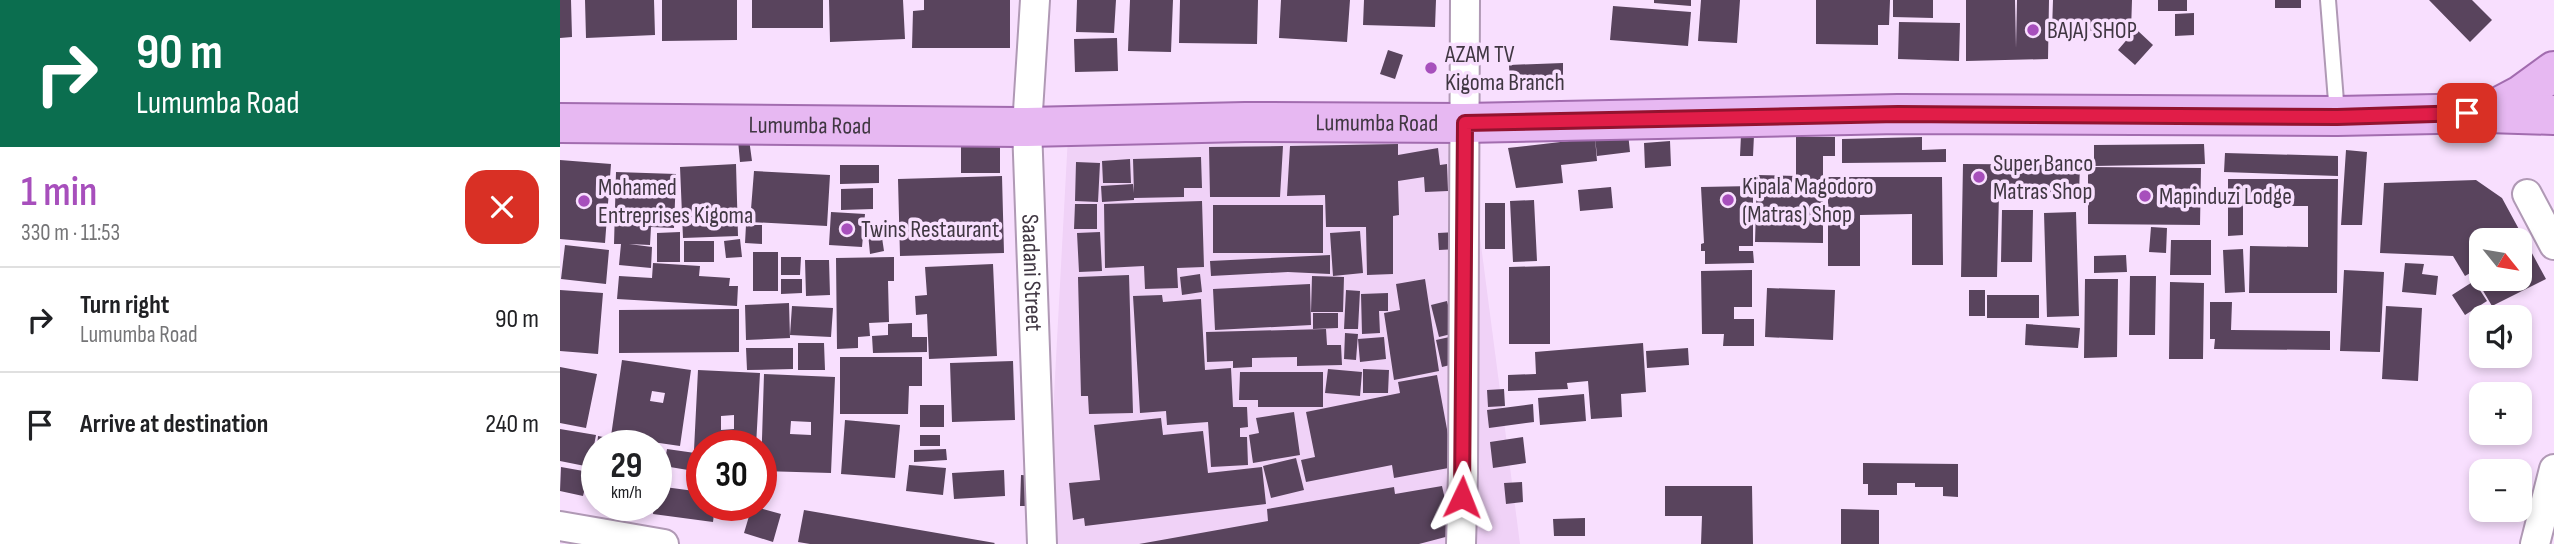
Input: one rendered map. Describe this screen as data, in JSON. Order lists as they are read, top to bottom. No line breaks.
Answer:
{"streets":{"main road":["Lumumba Road"],"street":["Saadani Street"]},"crossings":[["Lumumba Road","Saadani Street"]],"places":["BAJAJ SHOP","AZAM TV Kigoma Branch","Super Banco Matras Shop","Mapinduzi Lodge","Kipala Magodoro (Matras) Shop","Mohamed Entreprises Kigoma","Twins Restaurant"],"north":"bottom right","page":{"turn":["90 m","Lumumba Road"],"heading":["1 min","330 m · 11:53"],"map_buttons":["+","−"],"list":[{"name":"Turn right","note":"Lumumba Road","value":"90 m"},{"name":"Arrive at destination","value":"240 m"}],"speed":"29 km/h","limit":"30"}}
